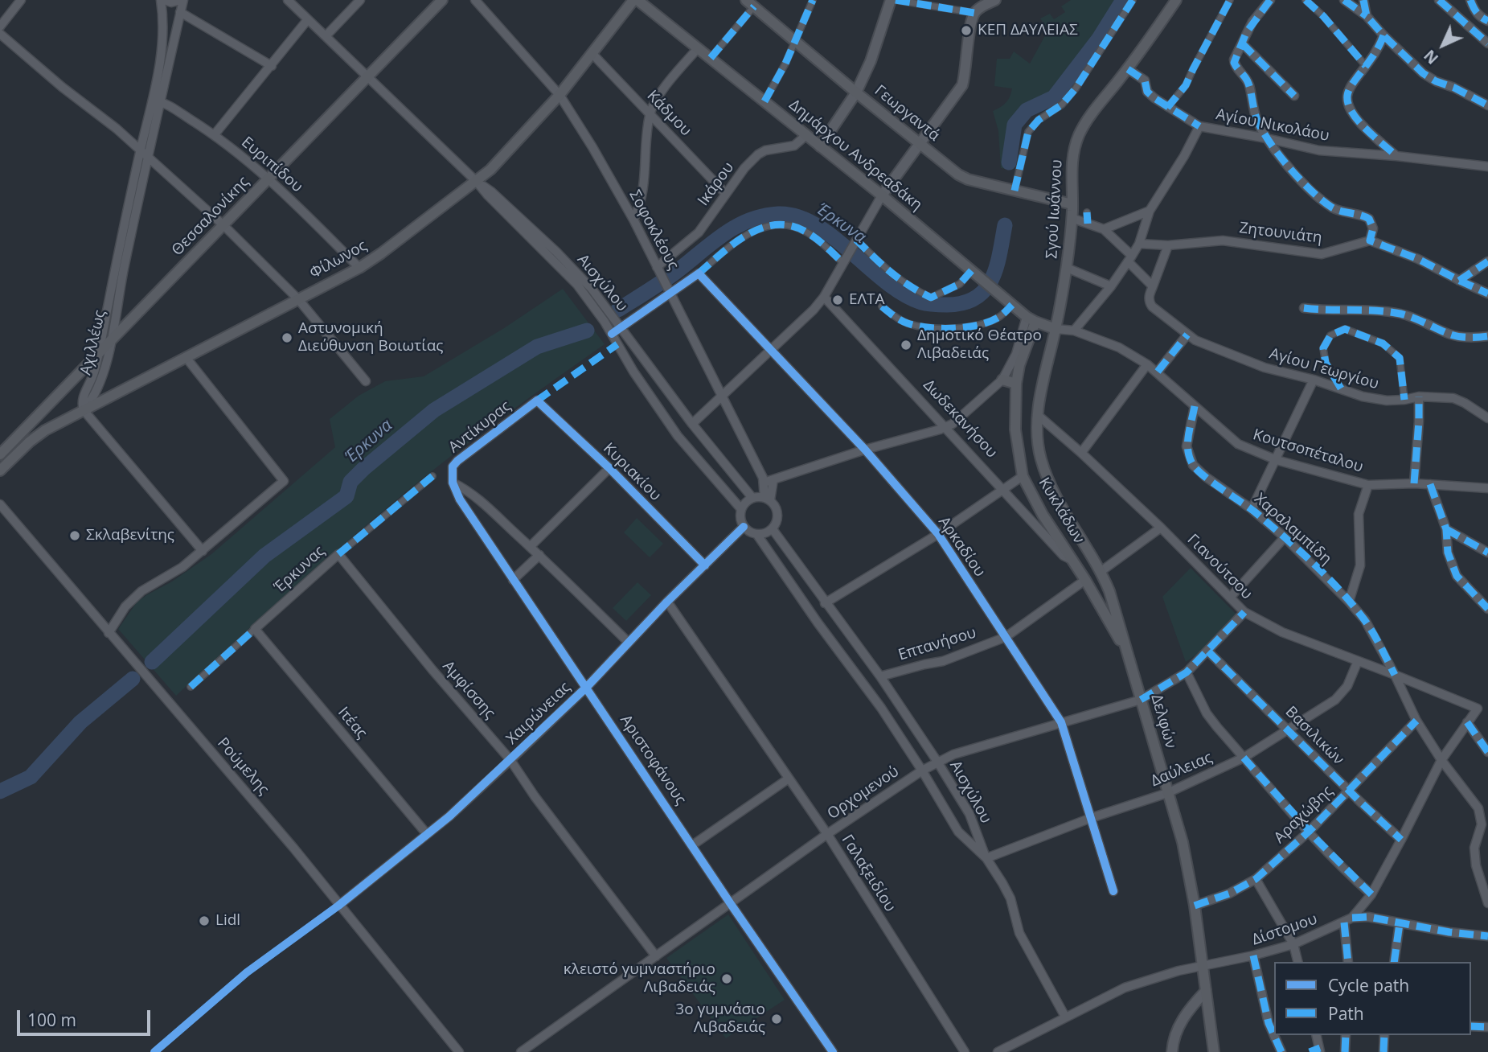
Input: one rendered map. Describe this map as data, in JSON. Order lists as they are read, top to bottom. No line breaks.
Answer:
{"streets":{"main road":["Γεωργαντά","Δημάρχου Ανδρεαδάκη","Σγού Ιωάννου","Θεσσαλονίκης","Φίλωνος","Κυκλάδων","Δελφών"],"street":["Κάδμου","Αγίου Νικολάου","Ευριπίδου","Ικάρου","Σοφοκλέους","Ζητουνιάτη","Αισχύλου","Αχιλλέως","Αγίου Γεωργίου","Δωδεκανήσου","Αντίκυρας","Κουτσοπέταλου","Κυριακίου","Χαραλαμπίδη","Αρκαδίου","Γιανούτσου","Έρκυνας","Επτανήσου","Αμφίσσης","Χαιρώνειας","Ιτέας","Βασιλικών","Αριστοφάνους","Ρούμελης","Δαύλειας","Ορχομενού","Αραχώβης","Γαλαξειδίου","Δίστομου"]},"crossings":[["Κάδμου","Ικάρου"],["Κάδμου","Φίλωνος"],["Γεωργαντά","Σγού Ιωάννου"],["Αγίου Νικολάου","Ζητουνιάτη"],["Δημάρχου Ανδρεαδάκη","Ικάρου"],["Δημάρχου Ανδρεαδάκη","Σγού Ιωάννου"],["Δημάρχου Ανδρεαδάκη","Κουτσοπέταλου"],["Δημάρχου Ανδρεαδάκη","Κυκλάδων"],["Ευριπίδου","Θεσσαλονίκης"],["Ευριπίδου","Φίλωνος"],["Ευριπίδου","Αχιλλέως"],["Ικάρου","Σοφοκλέους"],["Σγού Ιωάννου","Κουτσοπέταλου"],["Σγού Ιωάννου","Γιανούτσου"],["Σγού Ιωάννου","Δελφών"],["Θεσσαλονίκης","Αισχύλου"],["Θεσσαλονίκης","Αχιλλέως"],["Σοφοκλέους","Φίλωνος"],["Σοφοκλέους","Αισχύλου"],["Σοφοκλέους","Χαιρώνειας"],["Φίλωνος","Αισχύλου"],["Φίλωνος","Αχιλλέως"],["Αισχύλου","Επτανήσου"],["Αισχύλου","Χαιρώνειας"],["Αισχύλου","Δαύλειας"],["Αισχύλου","Ορχομενού"],["Δωδεκανήσου","Κυκλάδων"],["Αντίκυρας","Κυριακίου"],["Αντίκυρας","Αριστοφάνους"],["Κουτσοπέταλου","Χαραλαμπίδη"],["Κυριακίου","Χαιρώνειας"],["Κυκλάδων","Επτανήσου"],["Χαραλαμπίδη","Γιανούτσου"],["Χαραλαμπίδη","Αραχώβης"],["Χαραλαμπίδη","Δίστομου"],["Αρκαδίου","Επτανήσου"],["Αρκαδίου","Δαύλειας"],["Αρκαδίου","Ορχομενού"],["Γιανούτσου","Δελφών"],["Γιανούτσου","Δαύλειας"],["Γιανούτσου","Ορχομενού"],["Γιανούτσου","Δίστομου"],["Έρκυνας","Αμφίσσης"],["Έρκυνας","Ιτέας"],["Αμφίσσης","Χαιρώνειας"],["Αμφίσσης","Ορχομενού"],["Χαιρώνειας","Ιτέας"],["Χαιρώνειας","Αριστοφάνους"],["Χαιρώνειας","Ρούμελης"],["Χαιρώνειας","Γαλαξειδίου"],["Δελφών","Δαύλειας"],["Δελφών","Ορχομενού"],["Δελφών","Αραχώβης"],["Δελφών","Δίστομου"],["Βασιλικών","Δαύλειας"],["Βασιλικών","Ορχομενού"],["Βασιλικών","Αραχώβης"],["Βασιλικών","Δίστομου"],["Αριστοφάνους","Ορχομενού"],["Ορχομενού","Γαλαξειδίου"]],"water":["Έρκυνα"],"places":["ΚΕΠ ΔΑΥΛΕΙΑΣ","ΕΛΤΑ","Αστυνομική Διεύθυνση Βοιωτίας","Δημοτικό Θέατρο Λιβαδειάς","Σκλαβενίτης","Lidl","κλειστό γυμναστήριο Λιβαδειάς","3ο γυμνάσιο Λιβαδειάς"],"legend":["Cycle path","Path"],"scale_bar":"100 m","north":"bottom left"}
